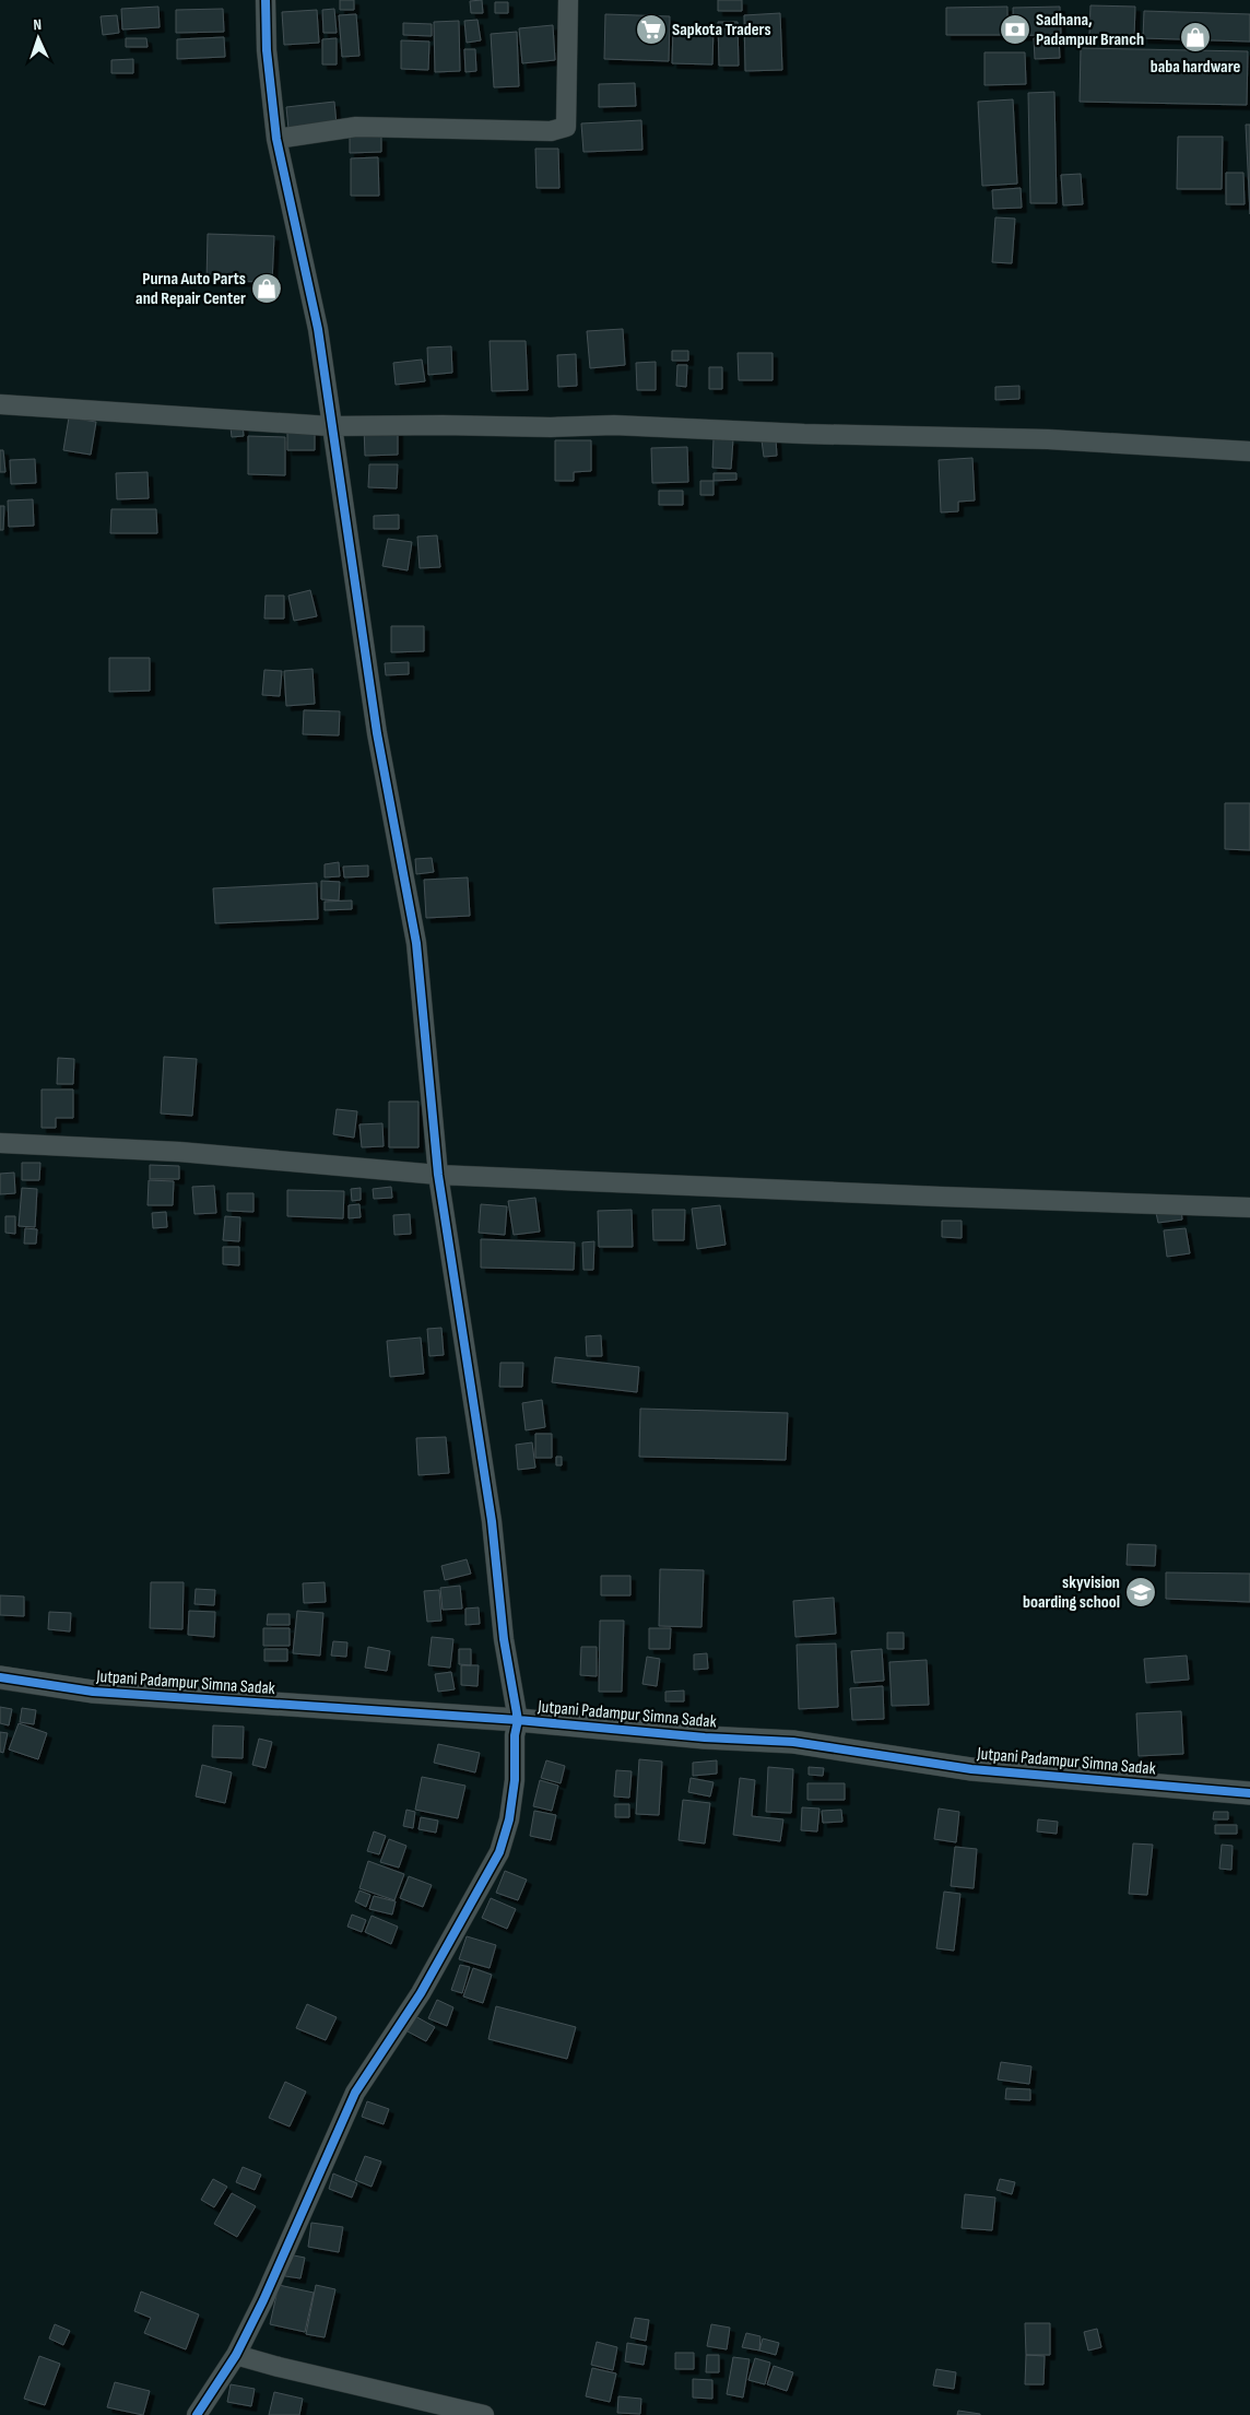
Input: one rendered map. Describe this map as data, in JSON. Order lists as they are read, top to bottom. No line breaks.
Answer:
{"streets":{"street":["Jutpani Padampur Simna Sadak"]},"places":{"supermarket":["Sapkota Traders"],"bank":["Sadhana, Padampur Branch"],"shop":["baba hardware","Purna Auto Parts and Repair Center"],"school or university":["skyvision boarding school"]},"north":"top"}
